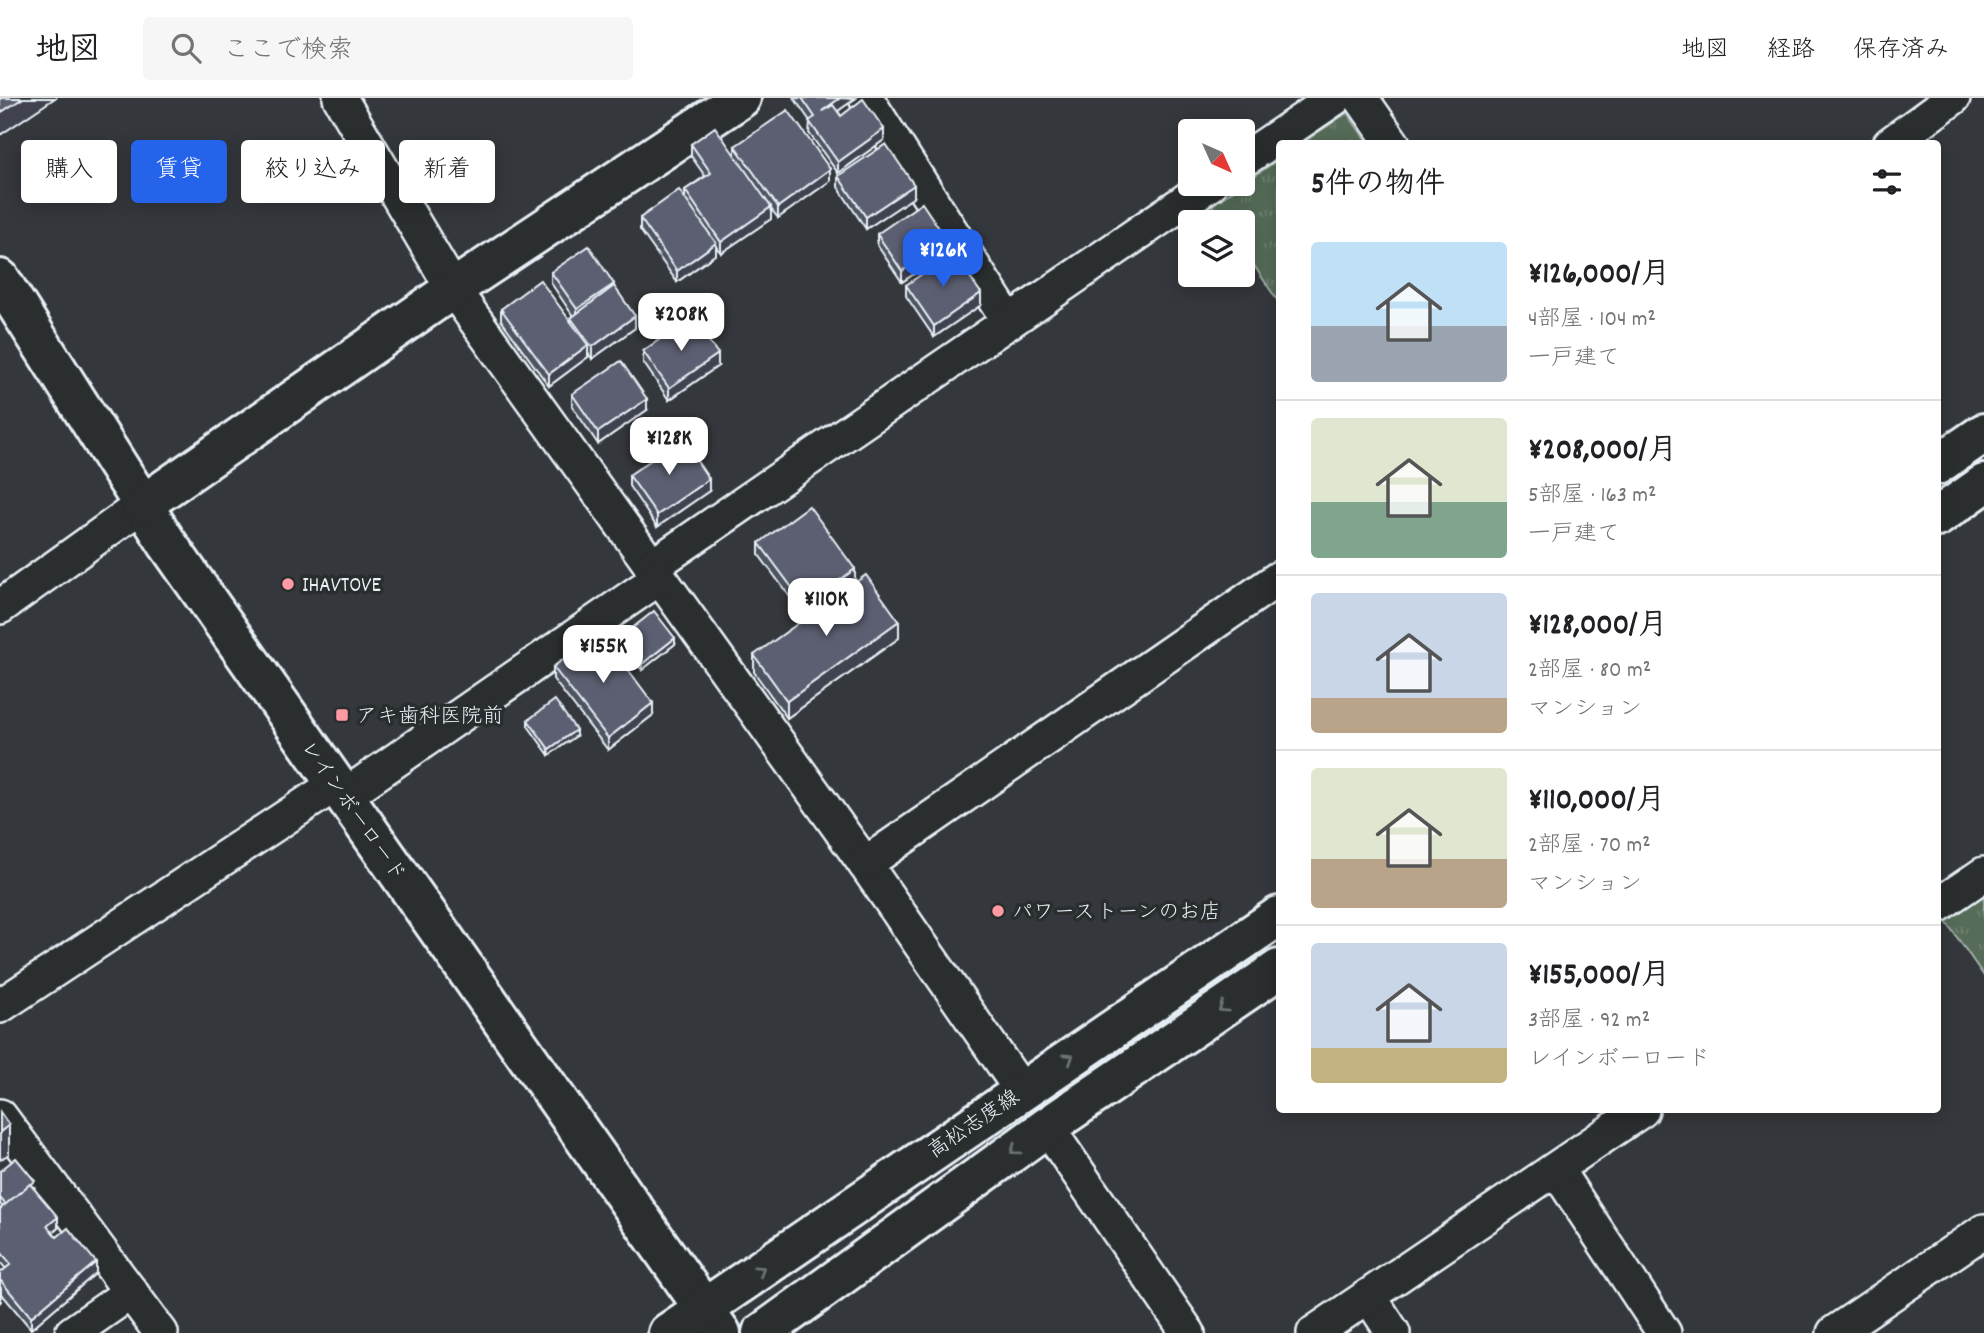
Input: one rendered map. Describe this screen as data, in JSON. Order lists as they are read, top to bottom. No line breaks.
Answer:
{"streets":{"street":["レインボーロード","高松志度線"]},"crossings":[["レインボーロード","高松志度線"]],"places":{"other":["IHAVTOVE","パワーストーンのお店"],"transit":["アキ歯科医院前"]},"north":"bottom right","page":{"header":"地図","search":"ここで検索","nav":["地図","経路","保存済み"],"chip":["購入","賃貸","絞り込み","新着"],"heading":"5件の物件","list":[{"name":"¥126,000/月","note":"4部屋 · 104 m² · 一戸建て"},{"name":"¥208,000/月","note":"5部屋 · 163 m² · 一戸建て"},{"name":"¥128,000/月","note":"2部屋 · 80 m² · マンション"},{"name":"¥110,000/月","note":"2部屋 · 70 m² · マンション"},{"name":"¥155,000/月","note":"3部屋 · 92 m² · レインボーロード"}],"price":["¥126K","¥208K","¥128K","¥110K","¥155K"]}}
